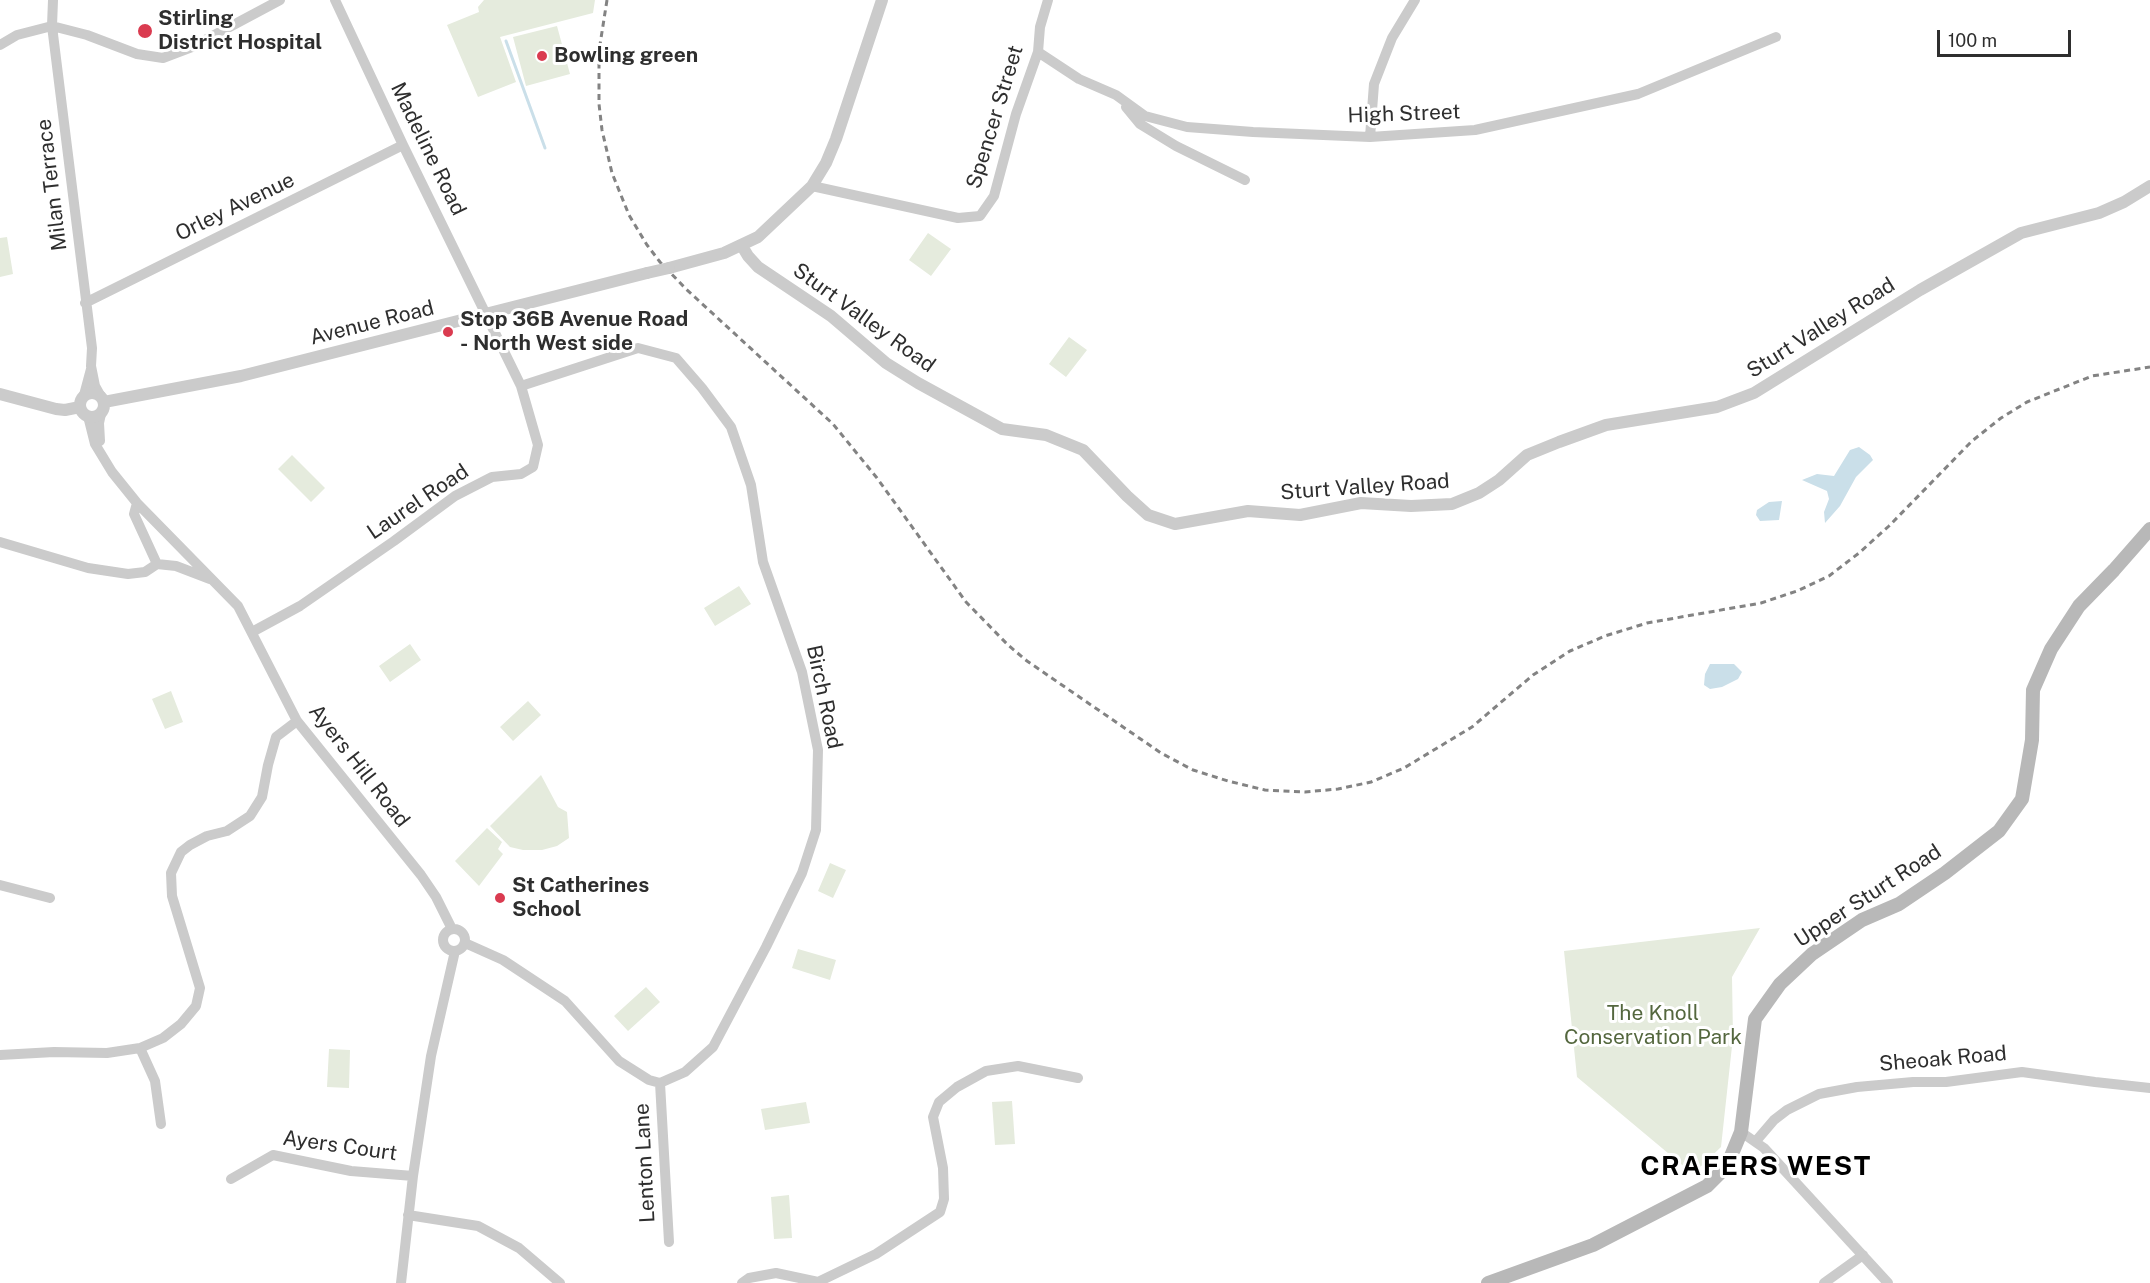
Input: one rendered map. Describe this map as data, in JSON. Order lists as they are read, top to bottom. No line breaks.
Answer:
{"streets":{"main road":["Upper Sturt Road"],"street":["High Street","Spencer Street","Madeline Road","Milan Terrace","Orley Avenue","Sturt Valley Road","Avenue Road","Laurel Road","Birch Road","Ayers Hill Road","Sheoak Road","Ayers Court","Lenton Lane"]},"crossings":[["High Street","Spencer Street"],["Spencer Street","Avenue Road"],["Madeline Road","Orley Avenue"],["Madeline Road","Avenue Road"],["Madeline Road","Laurel Road"],["Milan Terrace","Orley Avenue"],["Milan Terrace","Avenue Road"],["Milan Terrace","Ayers Hill Road"],["Sturt Valley Road","Avenue Road"],["Avenue Road","Laurel Road"],["Avenue Road","Ayers Hill Road"],["Laurel Road","Birch Road"],["Laurel Road","Ayers Hill Road"],["Birch Road","Lenton Lane"]],"districts":["CRAFERS WEST"],"parks":["The Knoll Conservation Park"],"places":["Stirling District Hospital","Bowling green","Stop 36B Avenue Road - North West side","St Catherines School"],"scale_bar":"100 m"}
